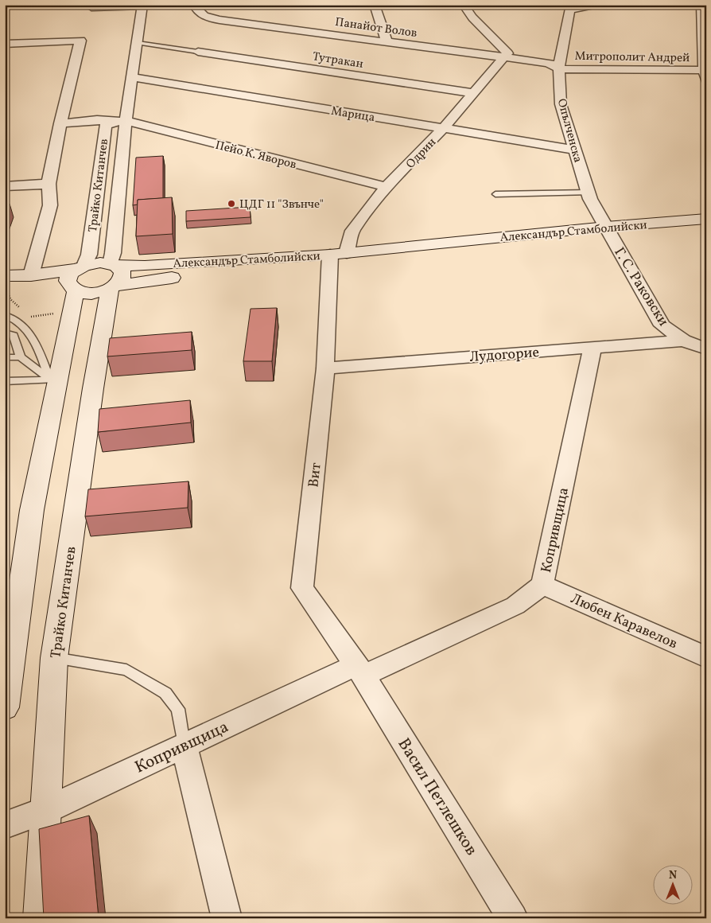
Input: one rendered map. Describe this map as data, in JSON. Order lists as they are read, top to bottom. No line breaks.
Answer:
{"streets":{"main road":["Трайко Китанчев","Александър Стамболийски"],"street":["Панайот Волов","Митрополит Андрей","Тутракан","Марица","Опълченска","Одрин","Пейо К. Яворов","Г. С. Раковски","Лудогорие","Вит","Копривщица","Любен Каравелов","Васил Петлешков"]},"crossings":[["Панайот Волов","Митрополит Андрей"],["Панайот Волов","Опълченска"],["Панайот Волов","Одрин"],["Митрополит Андрей","Опълченска"],["Тутракан","Одрин"],["Марица","Опълченска"],["Марица","Одрин"],["Марица","Трайко Китанчев"],["Опълченска","Александър Стамболийски"],["Опълченска","Г. С. Раковски"],["Одрин","Пейо К. Яворов"],["Одрин","Александър Стамболийски"],["Одрин","Вит"],["Пейо К. Яворов","Трайко Китанчев"],["Трайко Китанчев","Александър Стамболийски"],["Трайко Китанчев","Копривщица"],["Александър Стамболийски","Г. С. Раковски"],["Александър Стамболийски","Вит"],["Г. С. Раковски","Лудогорие"],["Лудогорие","Вит"],["Лудогорие","Копривщица"],["Вит","Копривщица"],["Вит","Васил Петлешков"],["Копривщица","Любен Каравелов"],["Копривщица","Васил Петлешков"]],"places":["ЦДГ 11 \"Звънче\""],"north":"top"}
